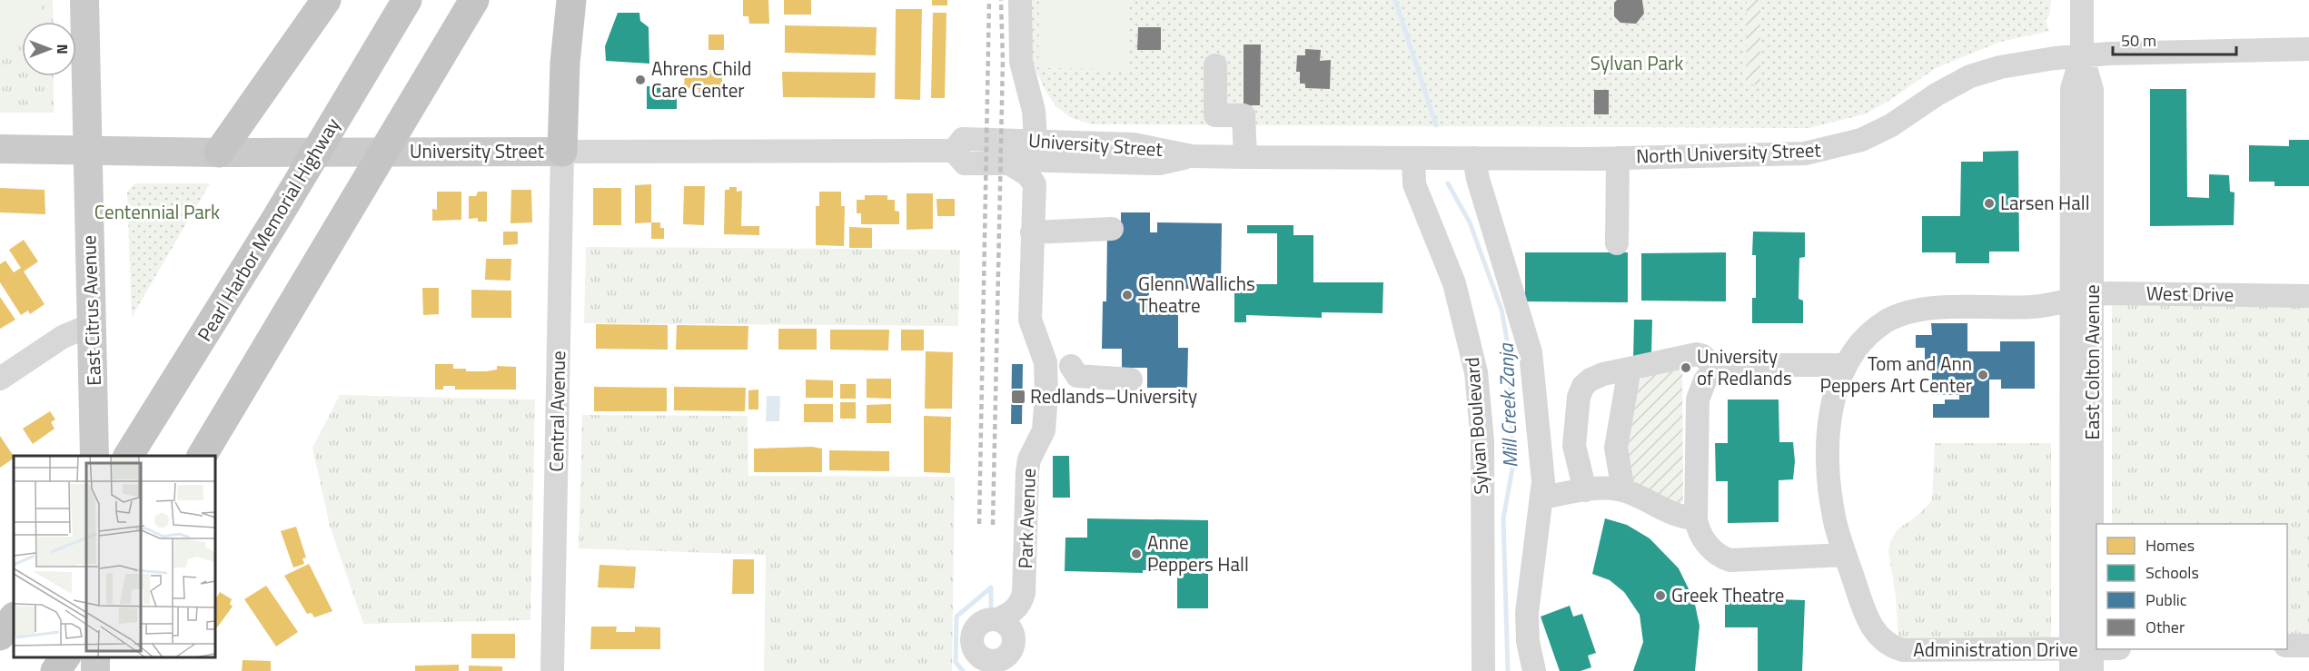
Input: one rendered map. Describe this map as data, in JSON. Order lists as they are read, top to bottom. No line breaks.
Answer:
{"streets":{"highway":["Pearl Harbor Memorial Highway"],"main road":["University Street","East Citrus Avenue"],"street":["North University Street","West Drive","East Colton Avenue","Central Avenue","Sylvan Boulevard","Park Avenue","Administration Drive"]},"crossings":[["University Street","North University Street"],["University Street","East Citrus Avenue"],["University Street","Central Avenue"],["University Street","Park Avenue"],["North University Street","East Colton Avenue"],["North University Street","Sylvan Boulevard"],["West Drive","East Colton Avenue"],["West Drive","Administration Drive"],["East Colton Avenue","Administration Drive"]],"water":["Mill Creek Zanja"],"parks":["Sylvan Park","Centennial Park"],"places":{"other":["Ahrens Child Care Center","Larsen Hall","Glenn Wallichs Theatre","University of Redlands","Tom and Ann Peppers Art Center","Anne Peppers Hall","Greek Theatre"],"transit":["Redlands–University"]},"legend":["Homes","Schools","Public","Other"],"scale_bar":"50 m","north":"right"}
